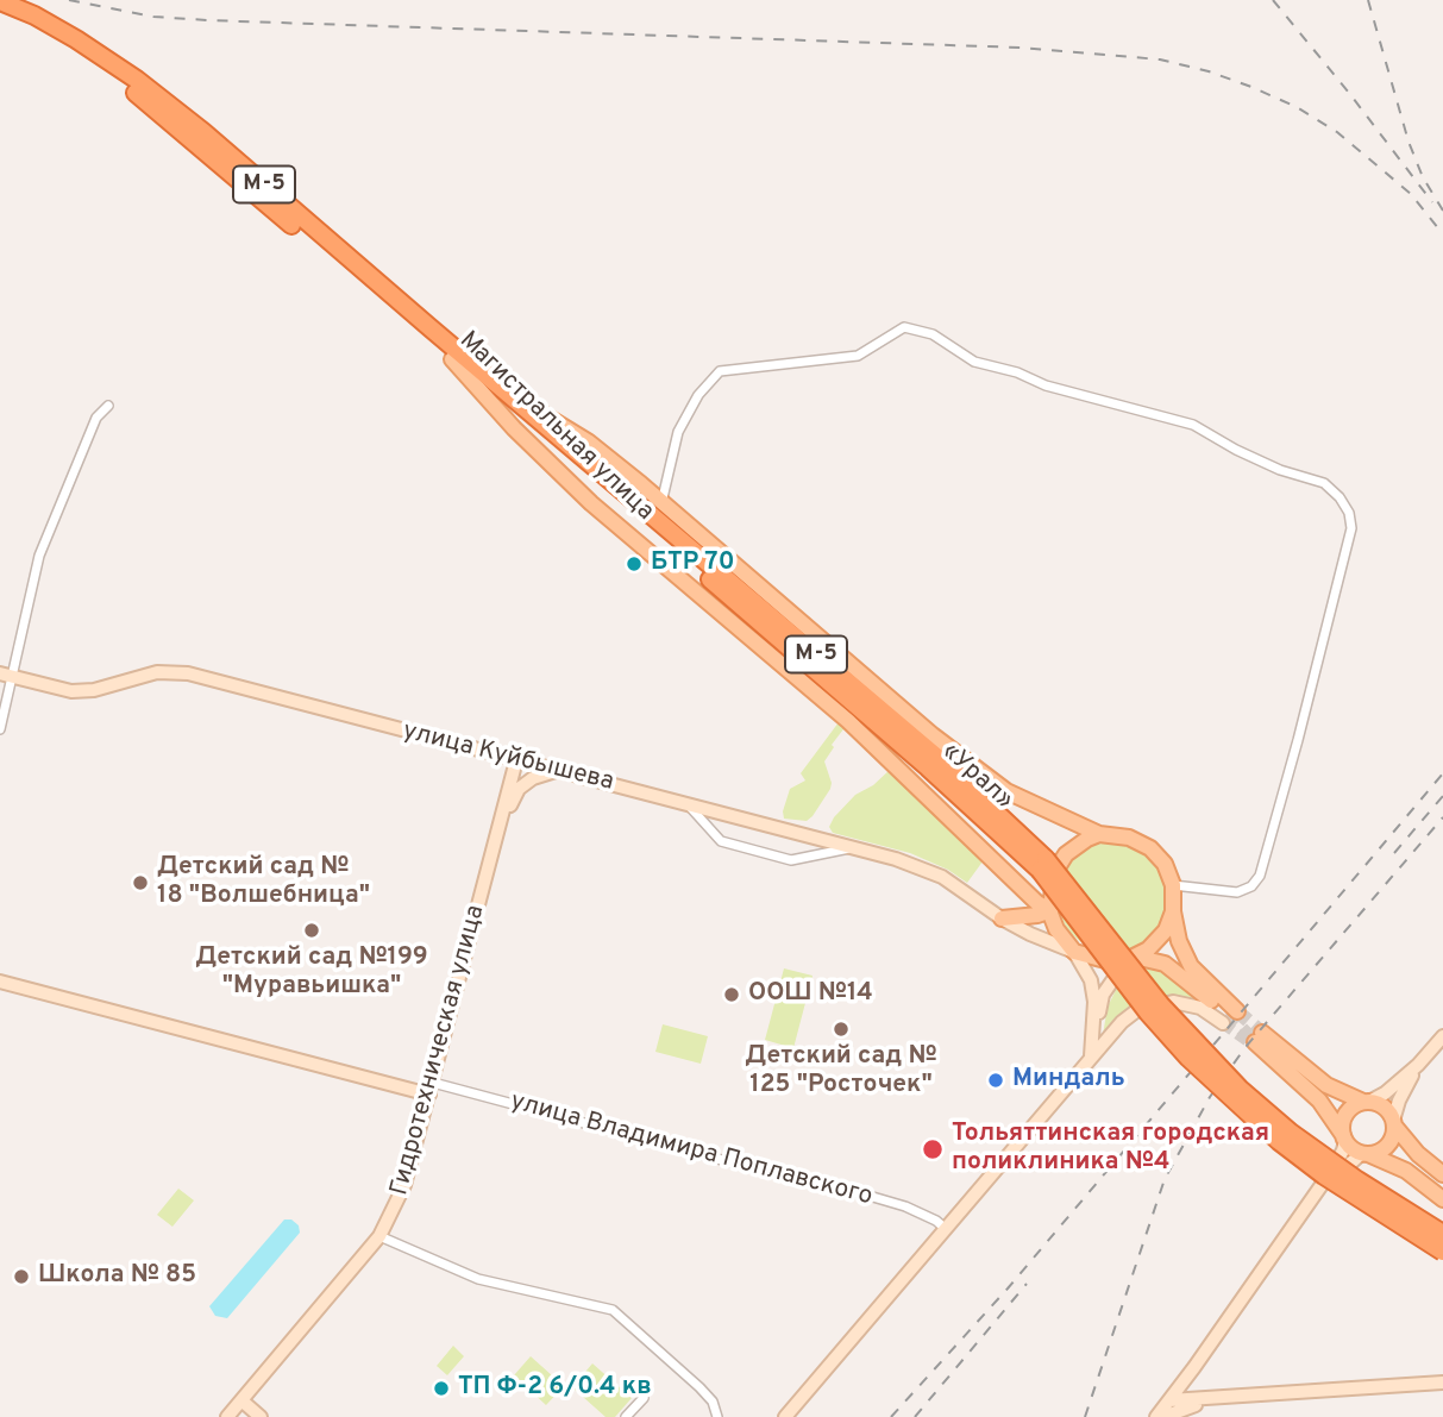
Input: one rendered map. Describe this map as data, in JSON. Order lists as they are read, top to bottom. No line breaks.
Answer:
{"streets":{"highway":["М-5","Магистральная улица","«Урал»"],"main road":["улица Куйбышева","Гидротехническая улица","улица Владимира Поплавского"]},"crossings":[["Магистральная улица","улица Куйбышева"],["Магистральная улица","«Урал»"],["Гидротехническая улица","улица Владимира Поплавского"]],"places":["БТР 70","Детский сад № 18 \"Волшебница\"","Детский сад №199 \"Муравьишка\"","ООШ №14","Детский сад № 125 \"Росточек\"","Миндаль","Тольяттинская городская поликлиника №4","Школа № 85","ТП Ф-2 6/0.4 кв"]}
